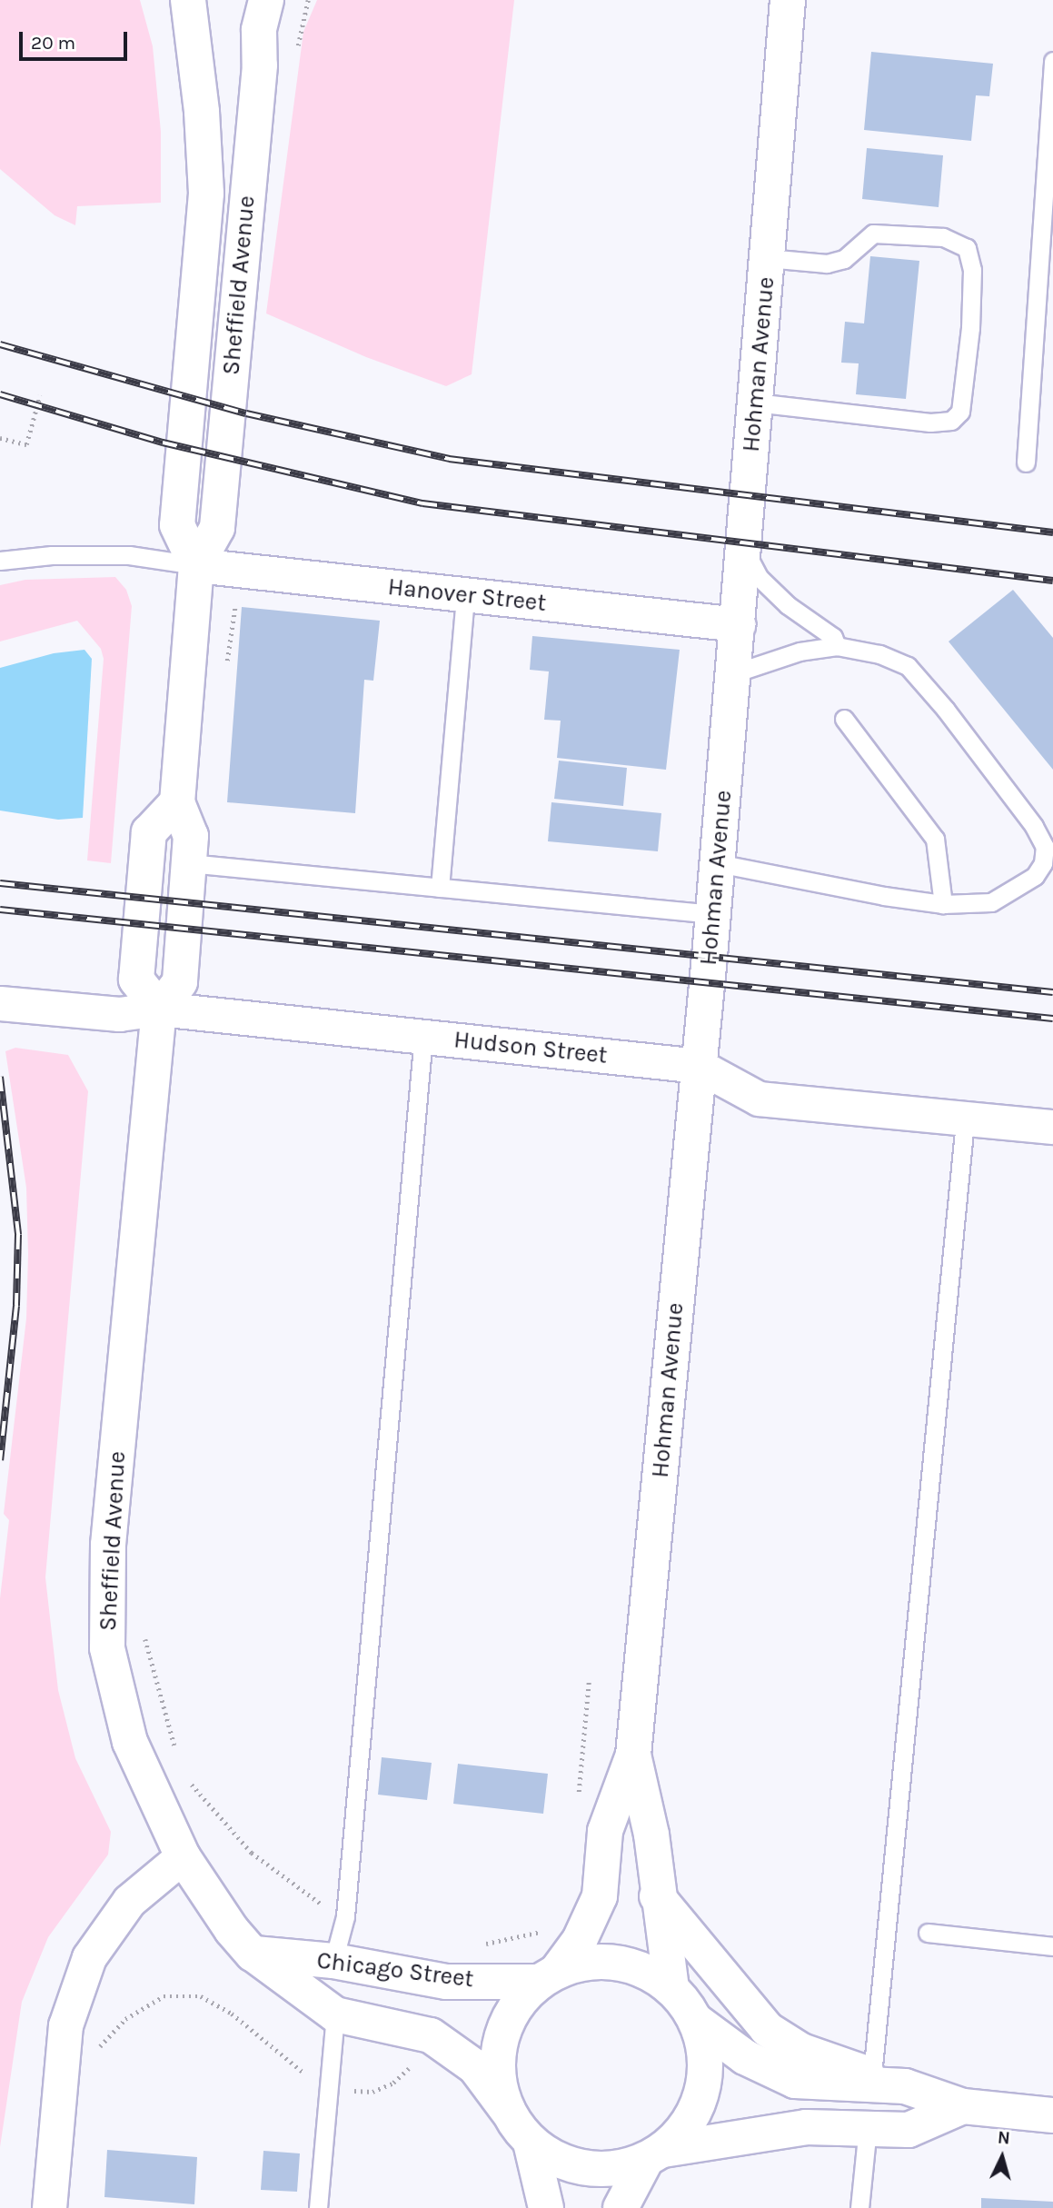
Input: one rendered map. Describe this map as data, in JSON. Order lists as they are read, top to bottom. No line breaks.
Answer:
{"streets":{"main road":["Sheffield Avenue","Hohman Avenue","Chicago Street"],"street":["Hanover Street","Hudson Street"]},"crossings":[["Sheffield Avenue","Hanover Street"],["Sheffield Avenue","Hudson Street"],["Sheffield Avenue","Chicago Street"],["Hohman Avenue","Hanover Street"],["Hohman Avenue","Hudson Street"],["Hohman Avenue","Chicago Street"]],"scale_bar":"20 m","north":"top"}
